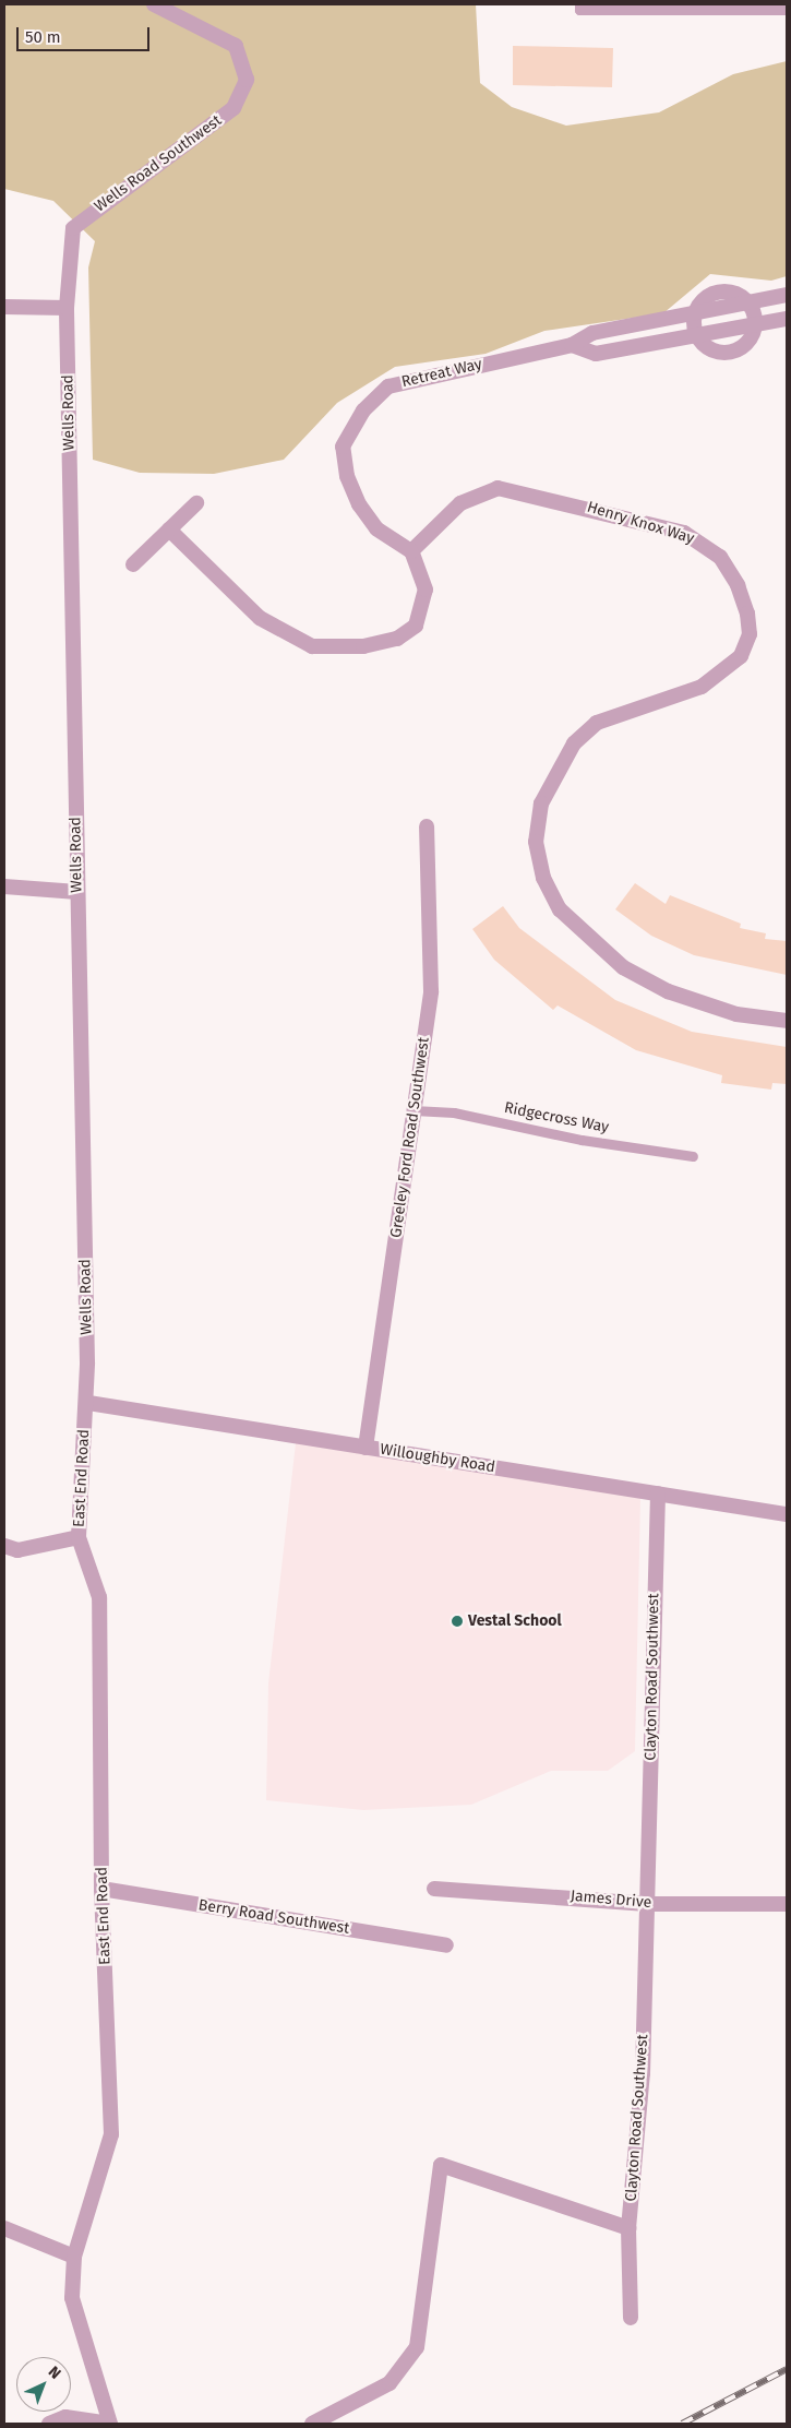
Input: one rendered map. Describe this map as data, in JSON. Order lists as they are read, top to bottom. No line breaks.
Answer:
{"streets":{"street":["Wells Road Southwest","Retreat Way","Wells Road","Henry Knox Way","Greeley Ford Road Southwest","Willoughby Road","East End Road","Clayton Road Southwest","James Drive","Berry Road Southwest"],"lane":["Ridgecross Way"]},"crossings":[["Wells Road Southwest","Wells Road"],["Retreat Way","Henry Knox Way"],["Wells Road","Willoughby Road"],["Wells Road","East End Road"],["Ridgecross Way","Greeley Ford Road Southwest"],["Greeley Ford Road Southwest","Willoughby Road"],["Willoughby Road","East End Road"],["Willoughby Road","Clayton Road Southwest"],["East End Road","Berry Road Southwest"],["Clayton Road Southwest","James Drive"]],"places":["Vestal School"],"scale_bar":"50 m","north":"top right"}
